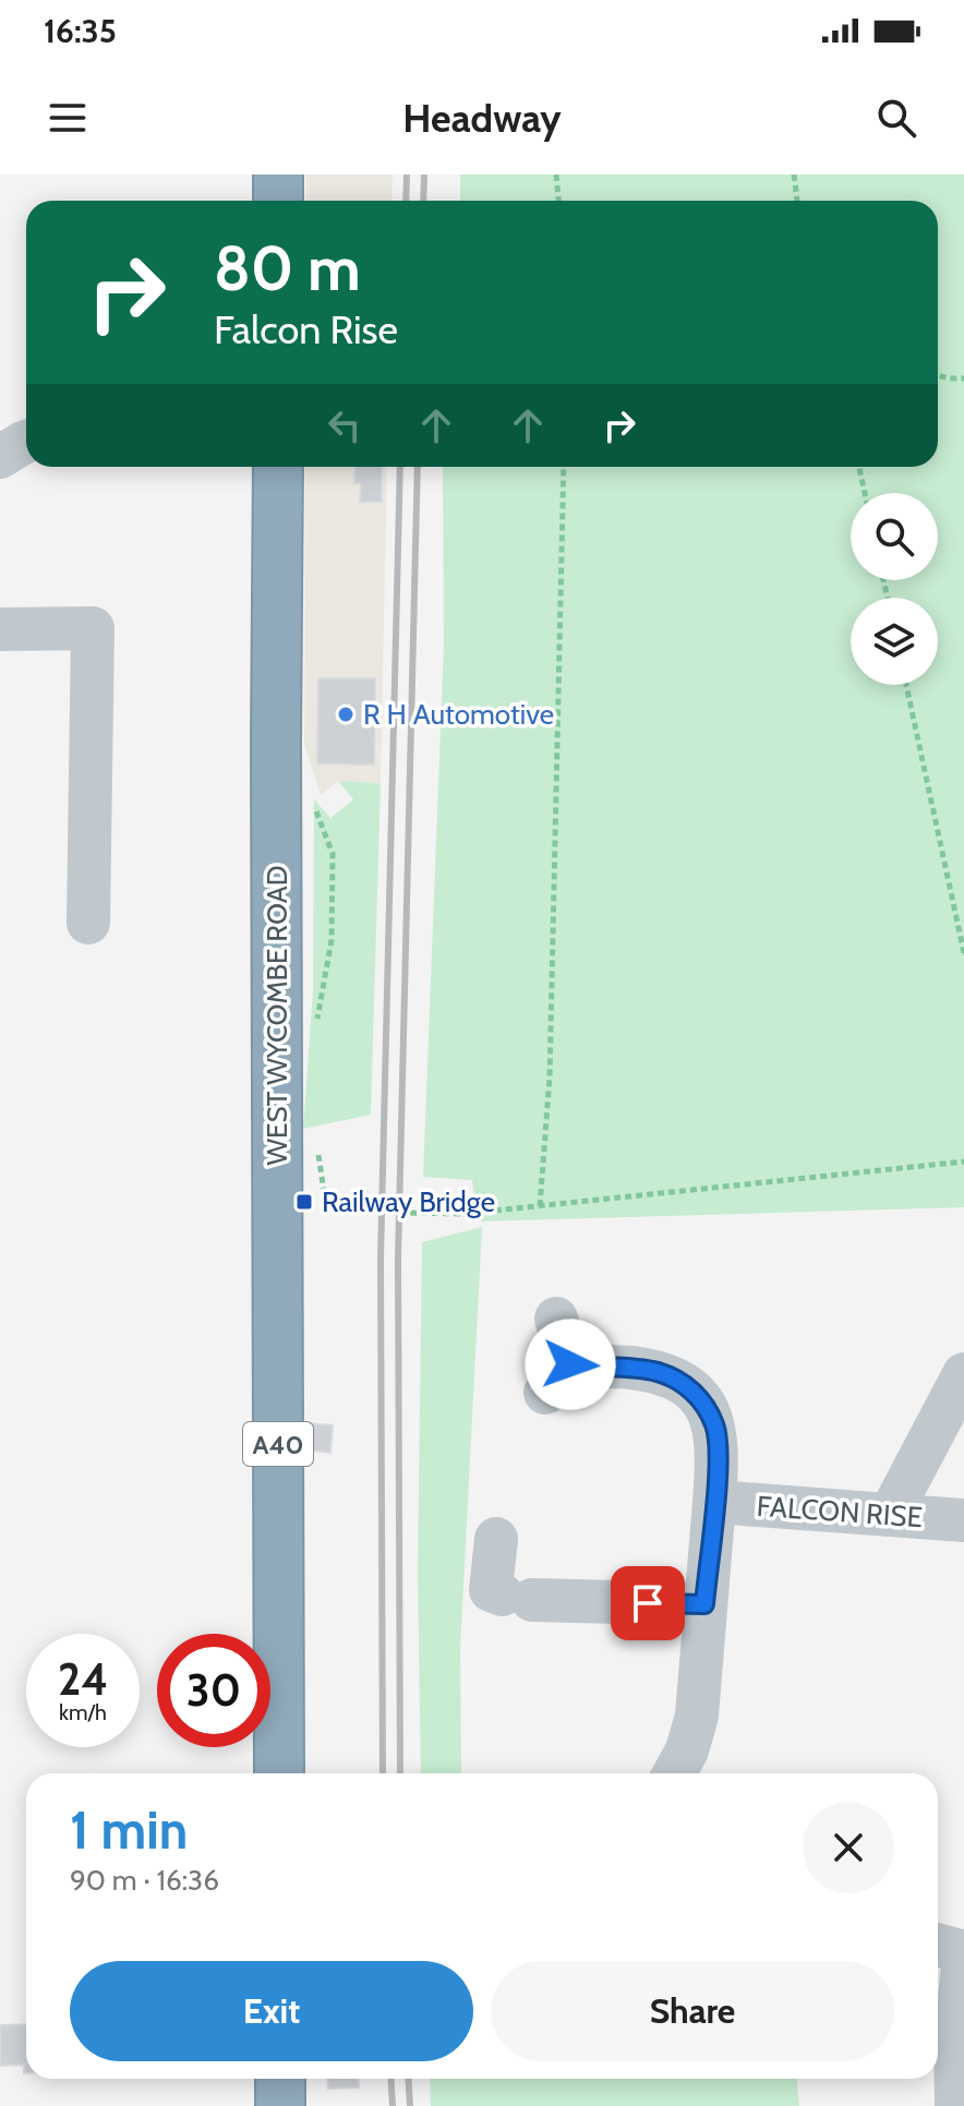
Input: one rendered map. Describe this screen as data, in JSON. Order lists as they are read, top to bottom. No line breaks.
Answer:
{"streets":{"highway":["WEST WYCOMBE ROAD","A40"],"street":["FALCON RISE"]},"places":{"other":["R H Automotive"],"transit":["Railway Bridge"]},"page":{"status":"16:35","header":"Headway","turn":["80 m","Falcon Rise"],"speed":"24 km/h","limit":"30","heading":["1 min","90 m · 16:36"],"buttons":["Exit","Share"]}}
